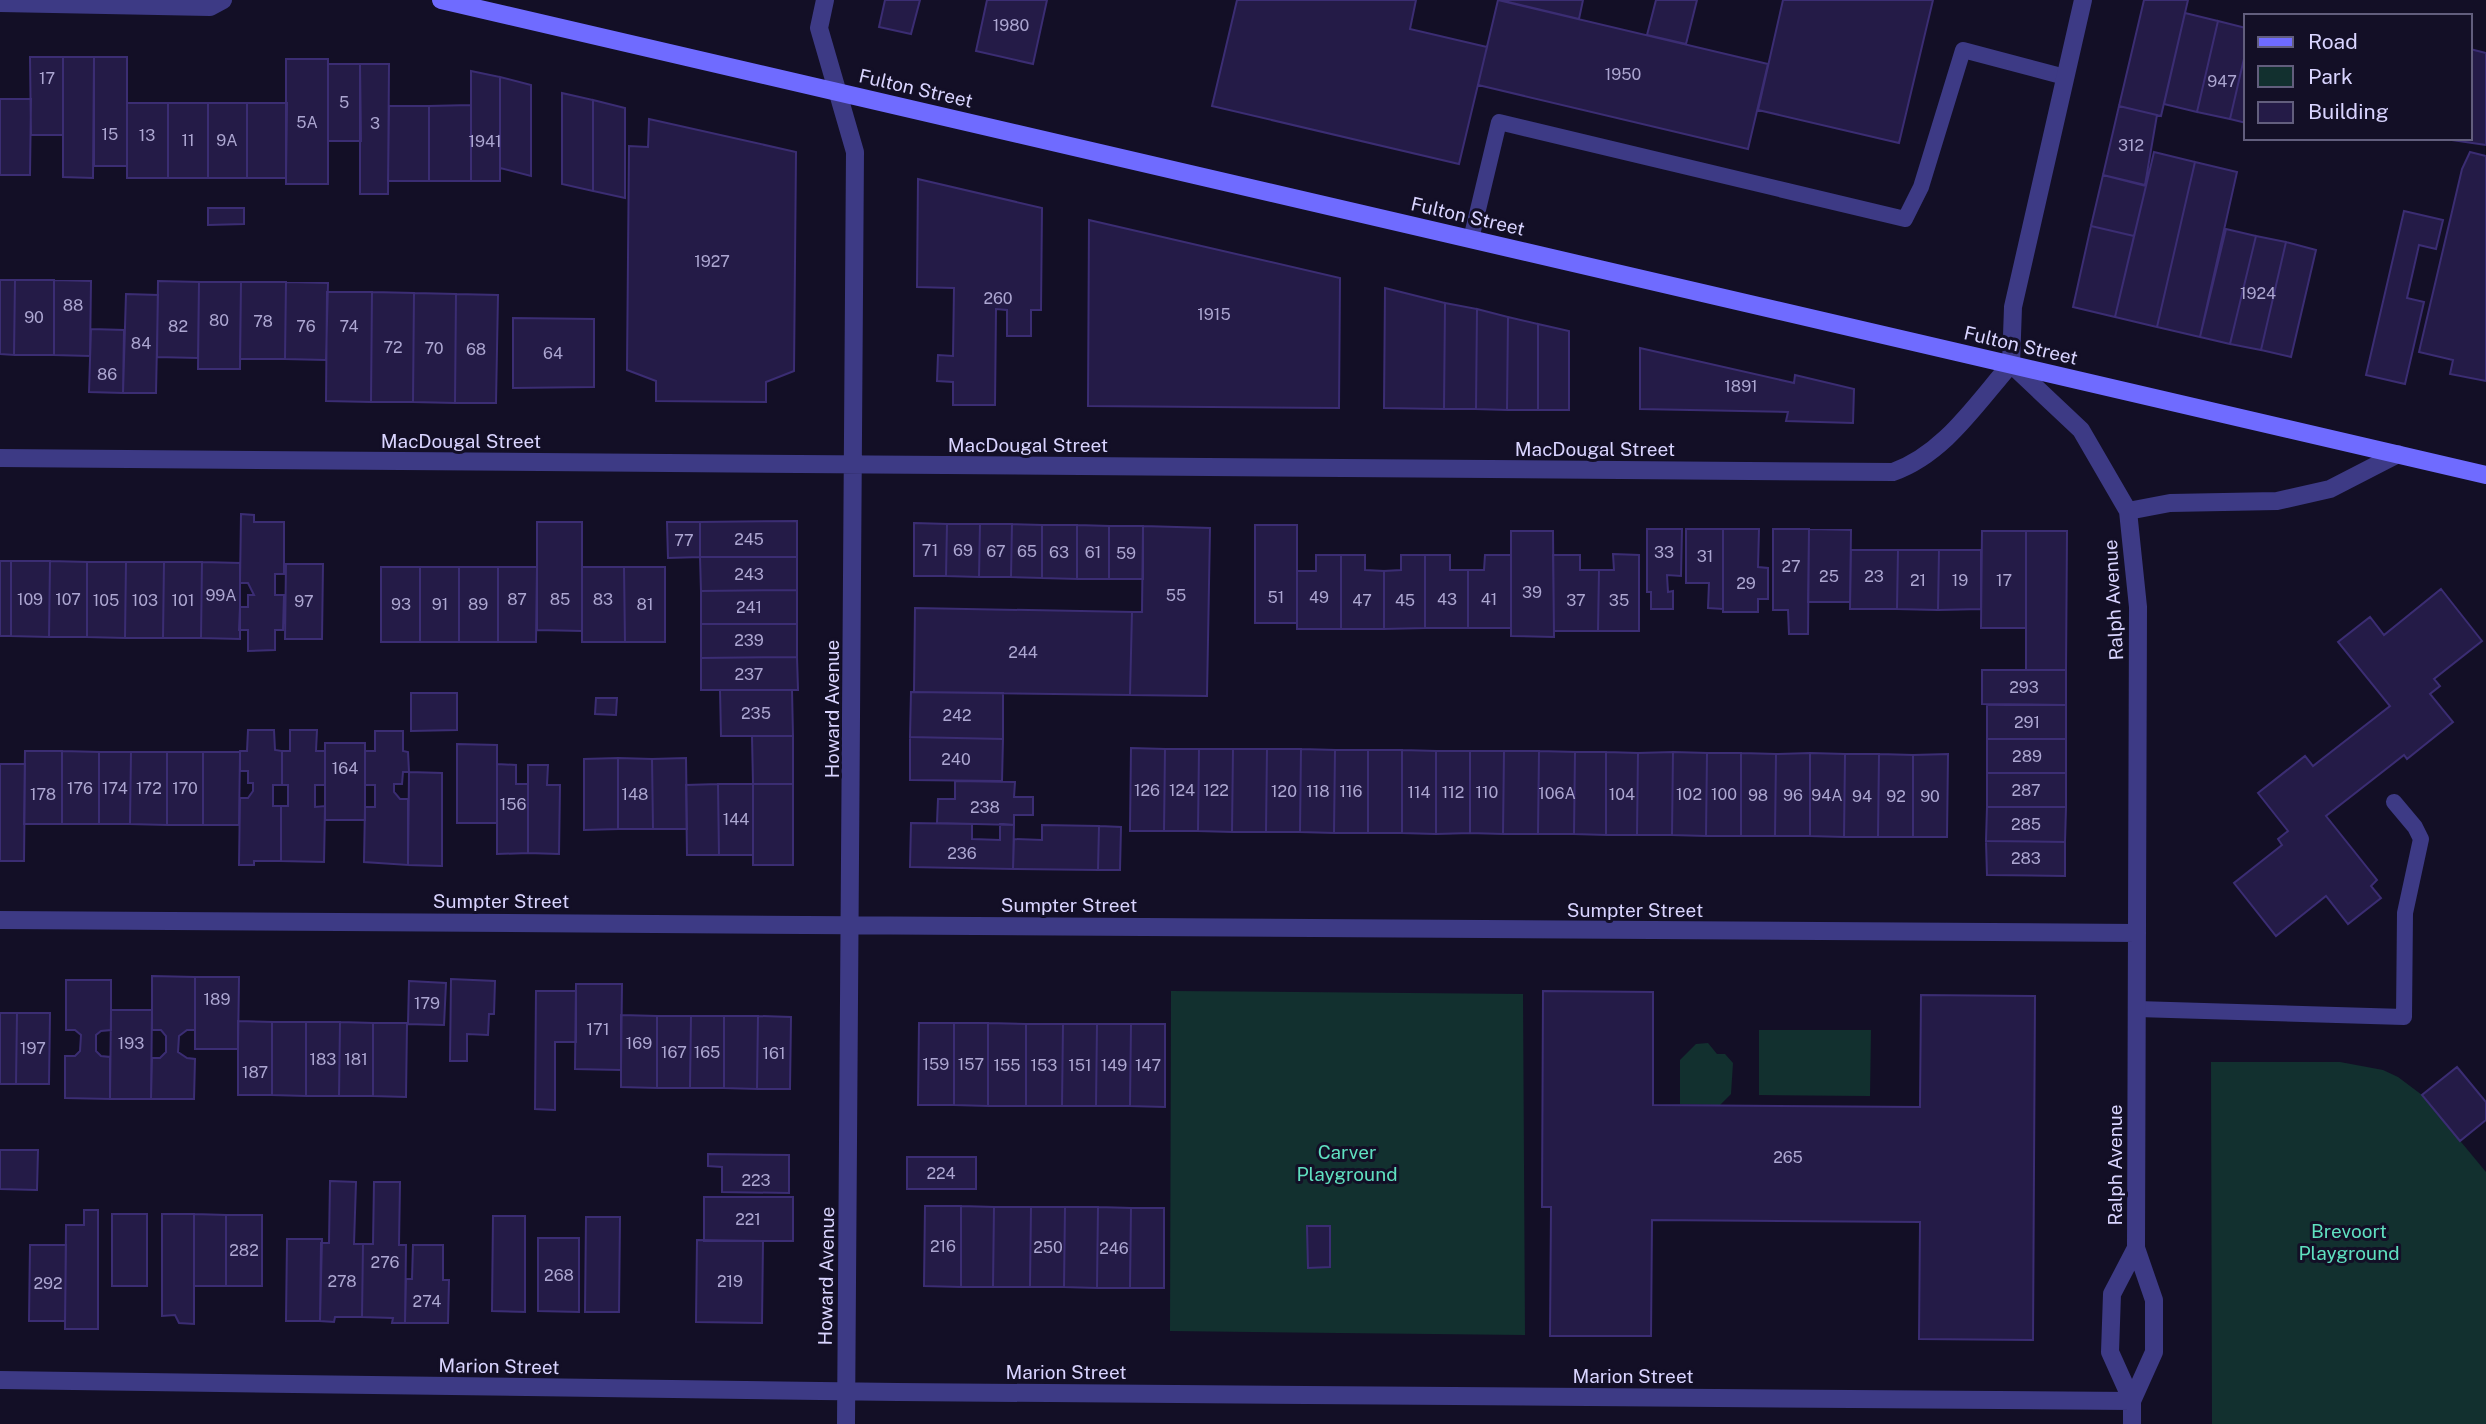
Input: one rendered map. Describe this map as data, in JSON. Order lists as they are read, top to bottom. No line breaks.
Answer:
{"streets":{"main road":["Fulton Street"],"street":["MacDougal Street","Ralph Avenue","Howard Avenue","Sumpter Street","Marion Street"]},"crossings":[["Fulton Street","MacDougal Street"],["Fulton Street","Ralph Avenue"],["Fulton Street","Howard Avenue"],["MacDougal Street","Ralph Avenue"],["MacDougal Street","Howard Avenue"],["Ralph Avenue","Sumpter Street"],["Ralph Avenue","Marion Street"],["Howard Avenue","Sumpter Street"],["Howard Avenue","Marion Street"]],"parks":["Carver Playground","Brevoort Playground"],"house_numbers":["1980","1950","17","947","5","5A","3","15","13","11","9A","1941","312","1927","1924","260","88","1915","90","80","78","82","76","74","84","72","70","68","64","86","1891","245","77","71","69","67","65","63","61","33","59","31","27","243","25","23","21","19","17","29","39","99A","55","51","49","109","107","87","85","83","43","41","105","103","101","47","45","37","35","97","93","91","89","81","241","239","244","237","293","235","242","291","289","240","164","176","174","172","170","126","124","122","287","120","118","116","114","112","110","106A","178","148","104","102","100","98","96","94A","94","92","90","156","238","144","285","236","283","189","179","171","193","169","197","167","165","161","183","181","159","157","155","153","151","149","147","187","265","224","223","221","216","250","246","282","276","268","278","219","292","274"],"legend":["Road","Park","Building"]}
